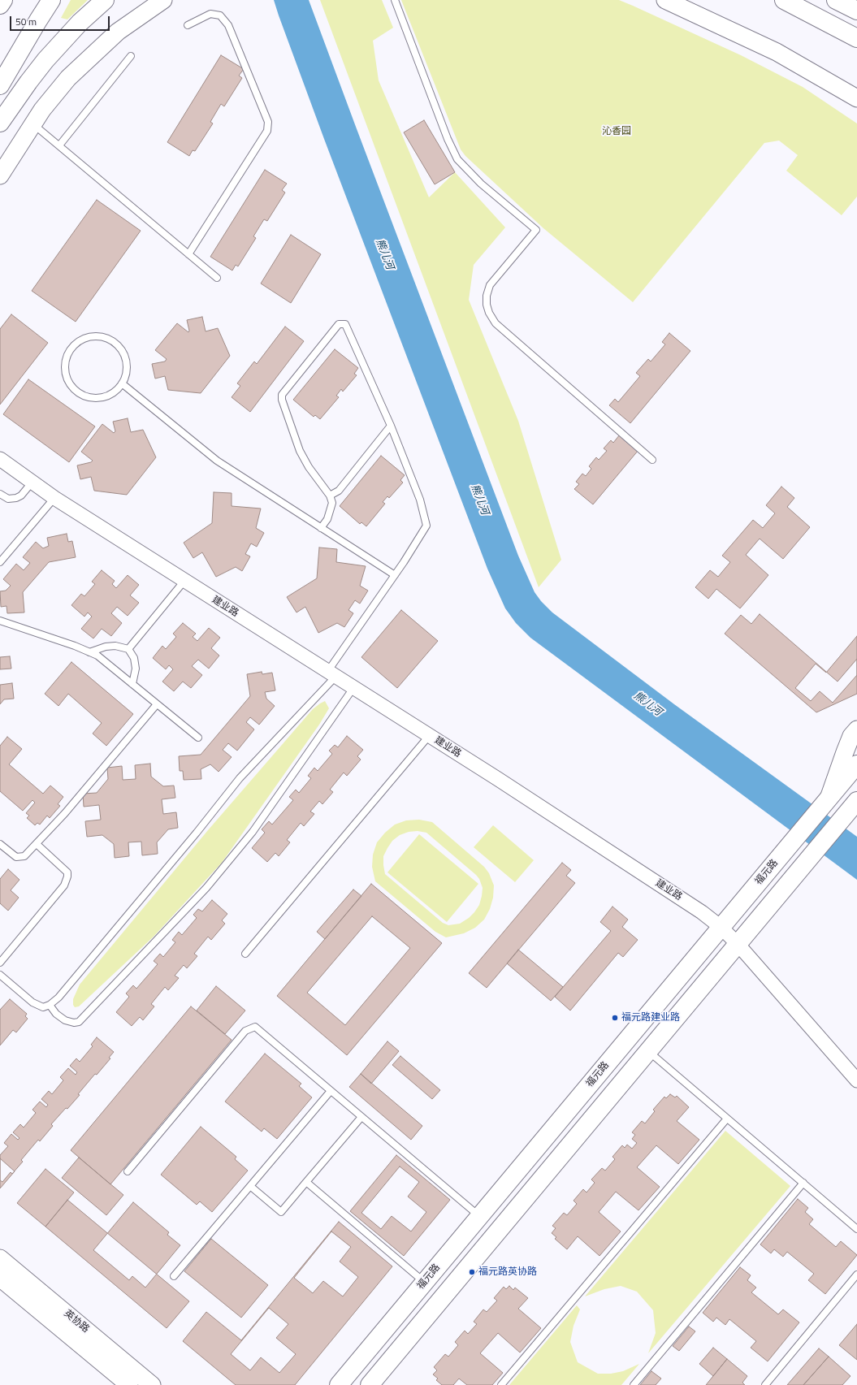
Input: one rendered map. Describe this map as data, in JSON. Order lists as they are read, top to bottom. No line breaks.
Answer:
{"streets":{"main road":["福元路"],"street":["建业路","英协路"]},"crossings":[["建业路","福元路"]],"water":["熊儿河"],"parks":["沁香园"],"places":["福元路建业路","福元路英协路"],"scale_bar":"50 m"}
